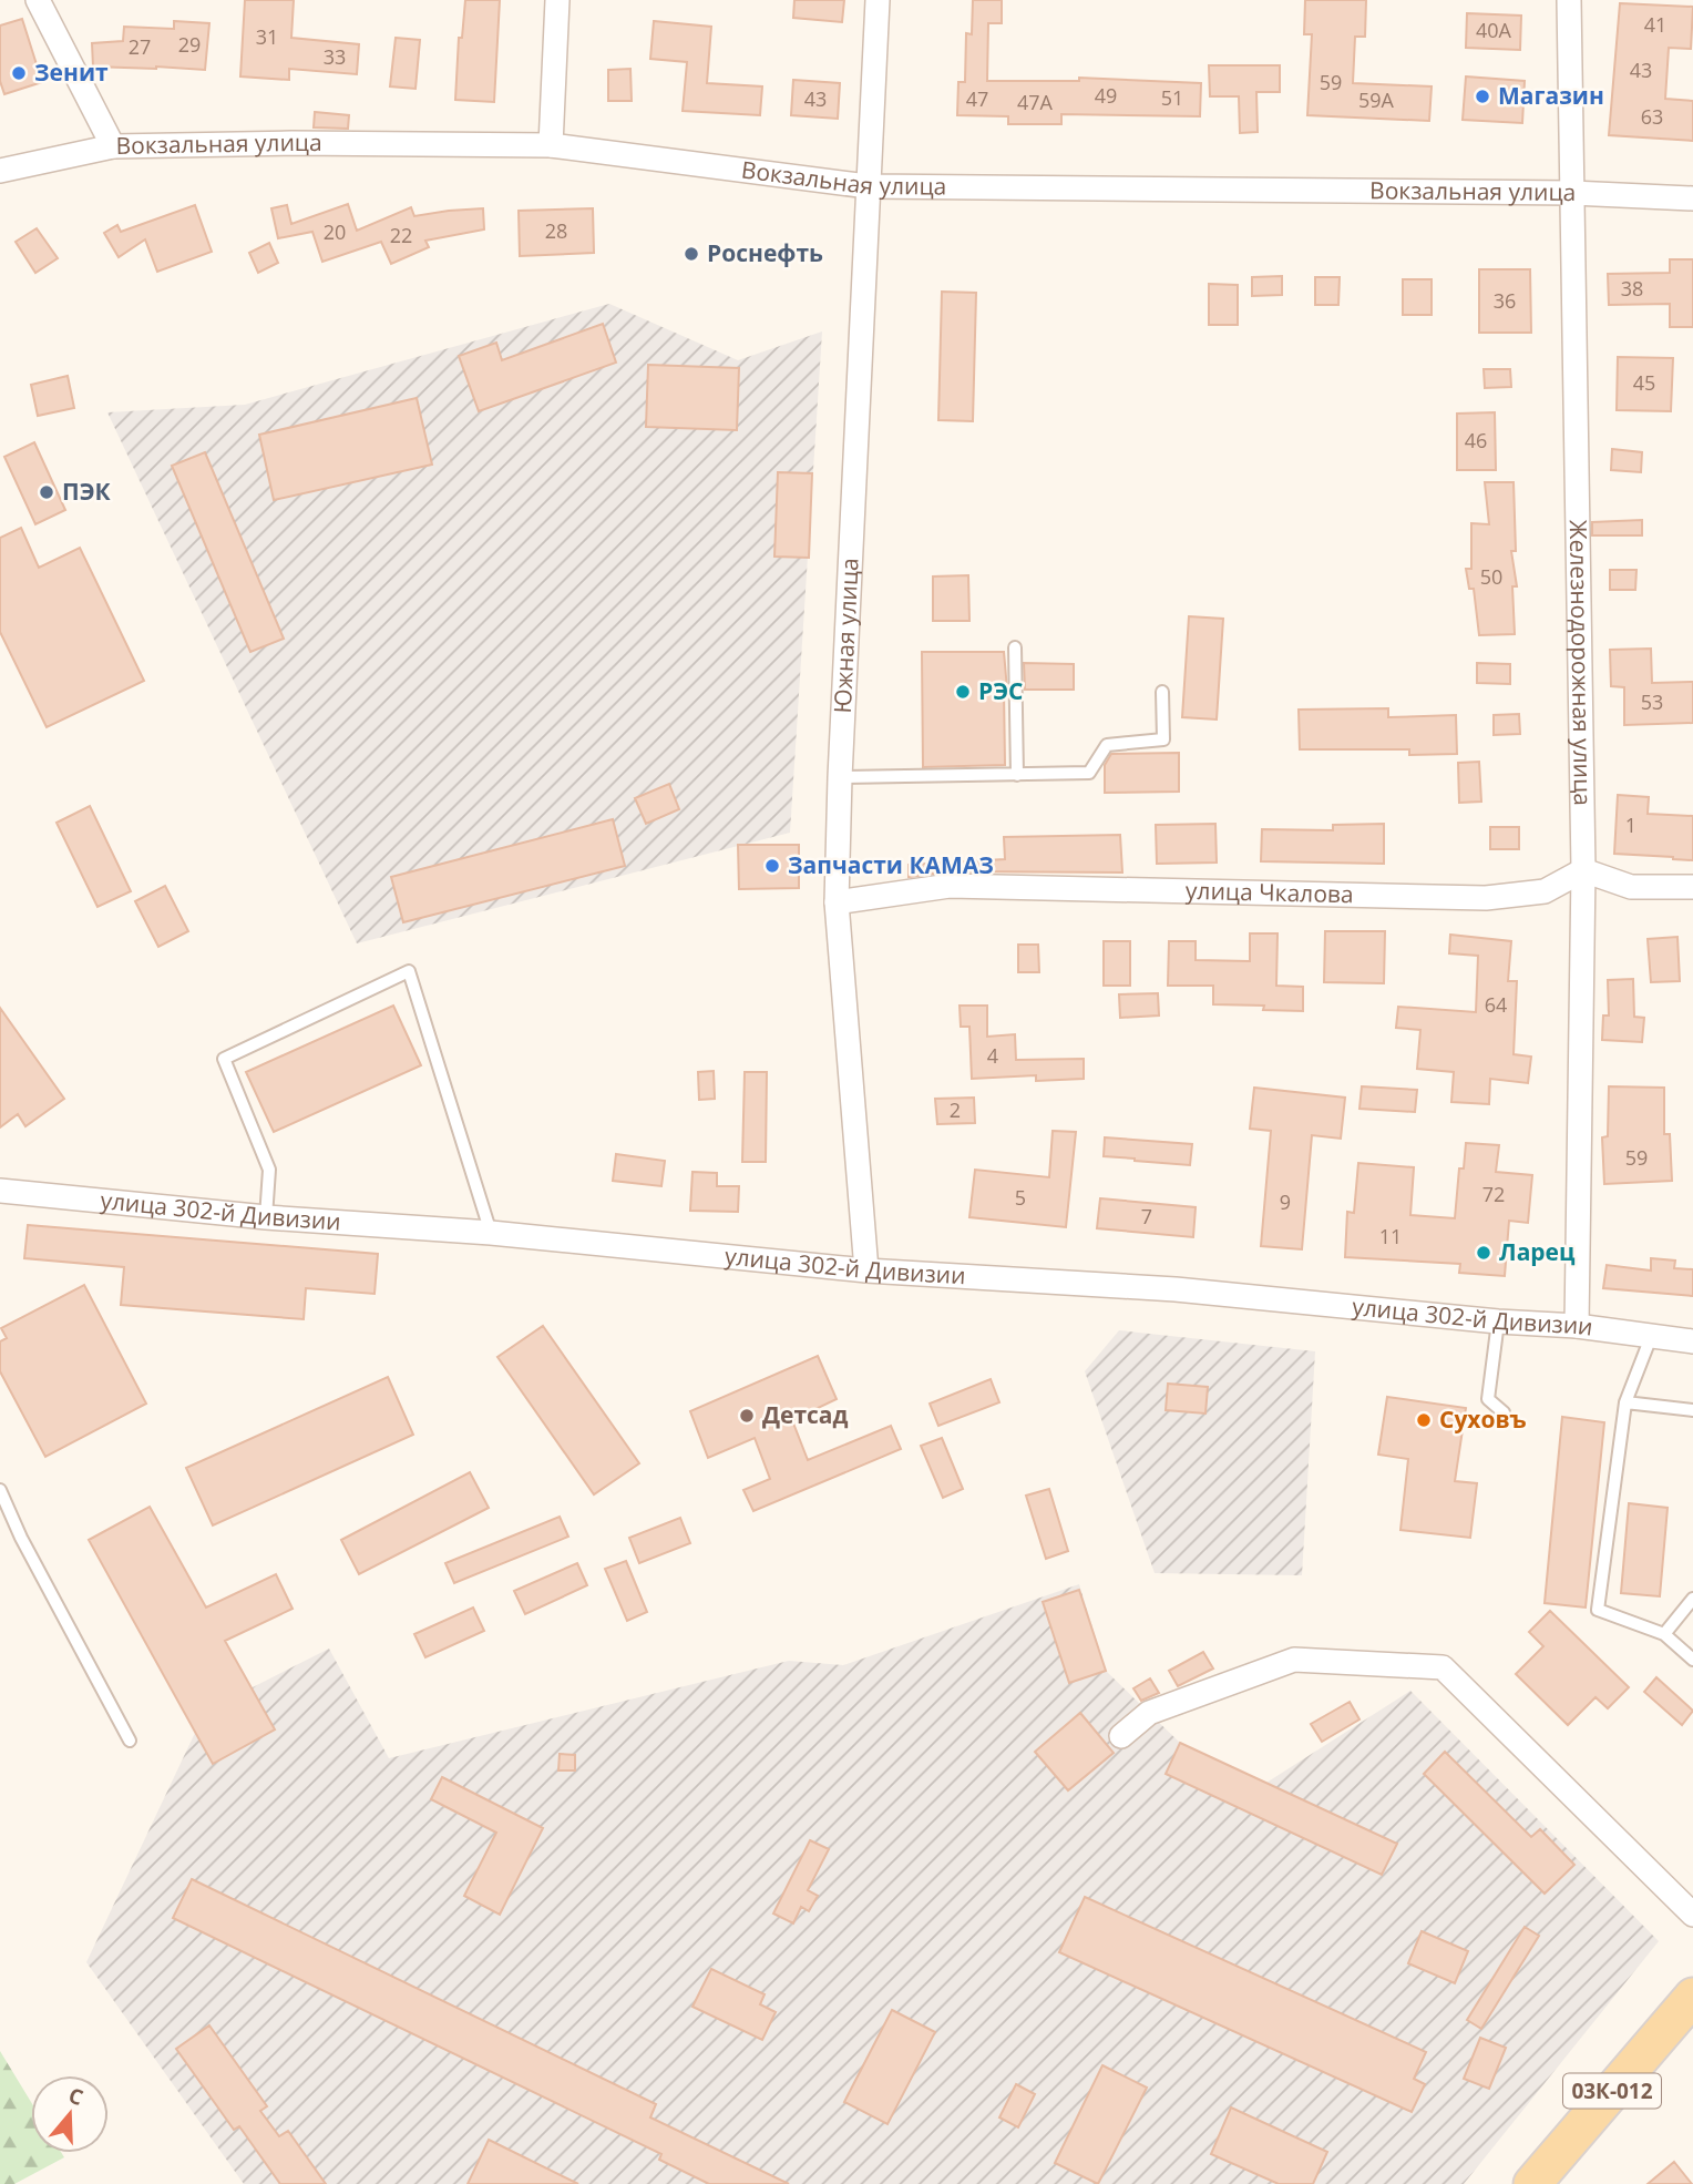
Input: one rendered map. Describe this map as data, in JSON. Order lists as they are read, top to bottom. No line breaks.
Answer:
{"streets":{"main road":["03К-012"],"street":["Вокзальная улица","Южная улица","Железнодорожная улица","улица Чкалова","улица 302-й Дивизии"]},"crossings":[["Вокзальная улица","Южная улица"],["Вокзальная улица","Железнодорожная улица"],["Южная улица","улица Чкалова"],["Южная улица","улица 302-й Дивизии"],["Железнодорожная улица","улица Чкалова"],["Железнодорожная улица","улица 302-й Дивизии"]],"places":["Зенит","Магазин","Роснефть","ПЭК","РЭС","Запчасти КАМАЗ","Ларец","Детсад","Суховъ"],"house_numbers":["41","40А","31","29","27","33","43","59","49","51","43","47","59А","47А","63","28","20","22","38","36","45","46","50","53","1","64","4","2","59","72","5","9","7","11"],"north":"top"}
